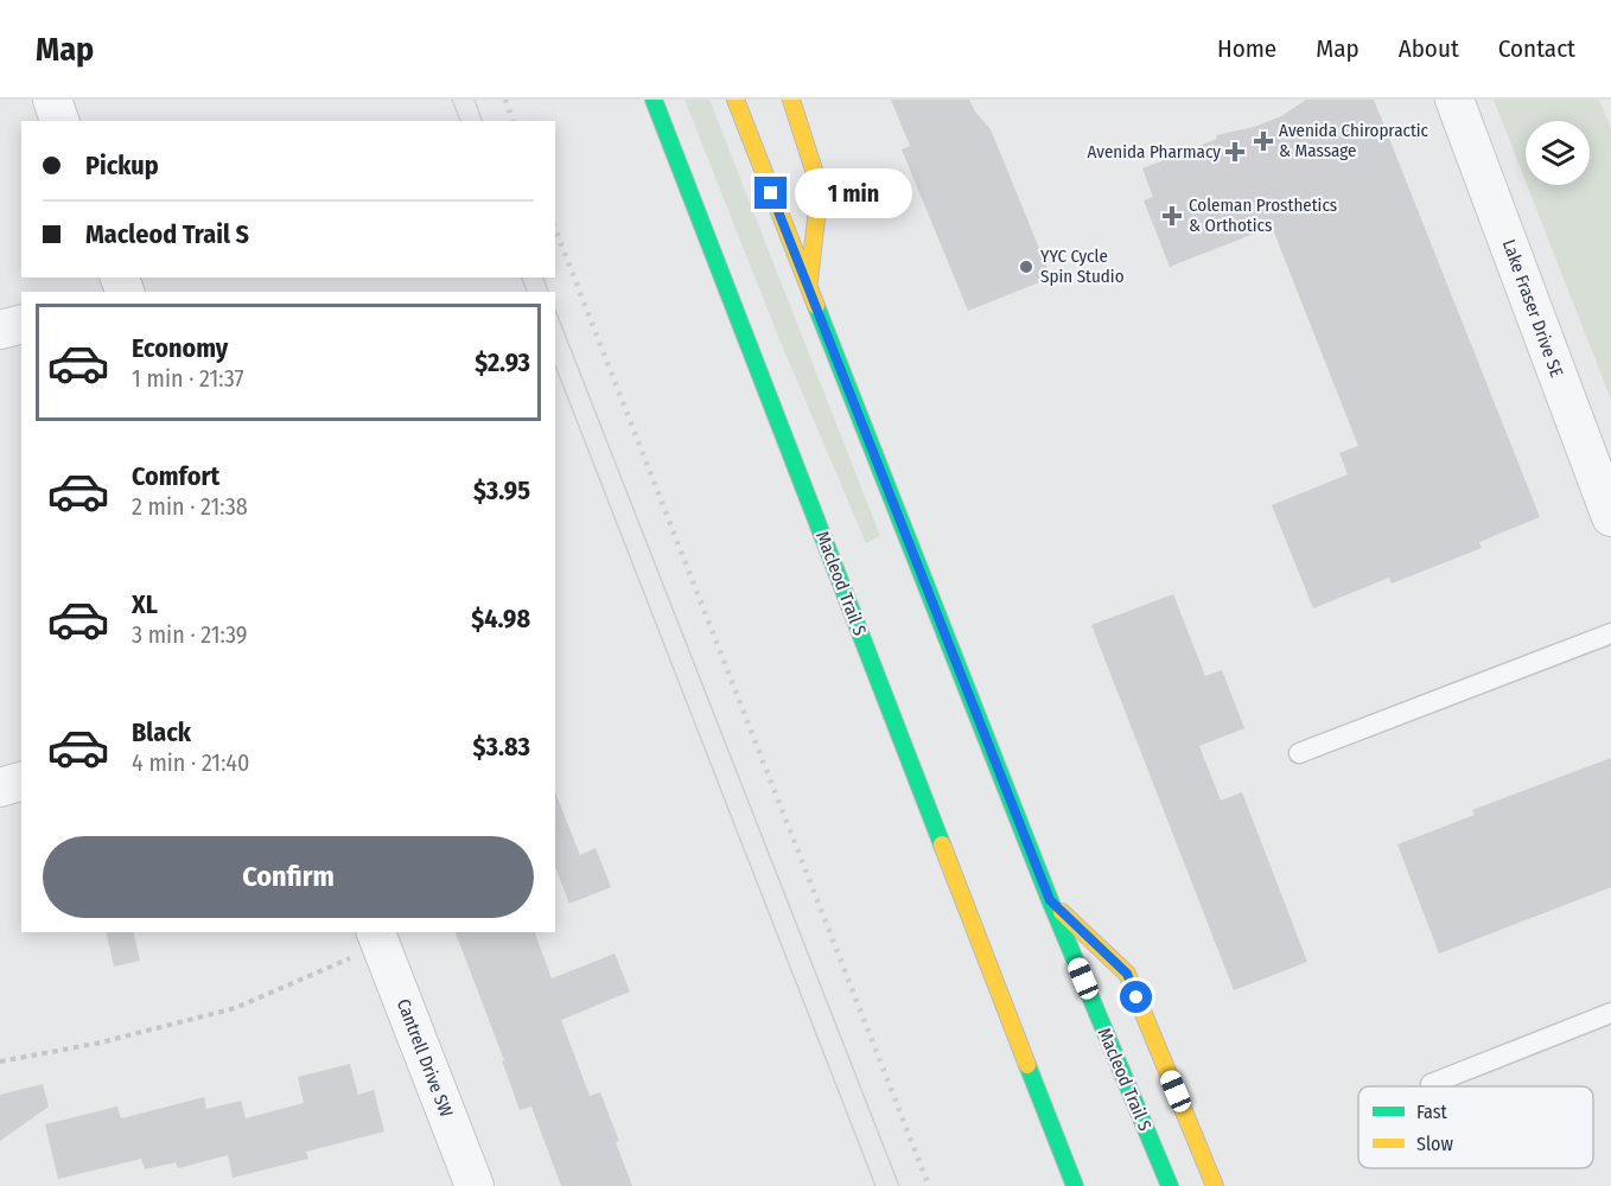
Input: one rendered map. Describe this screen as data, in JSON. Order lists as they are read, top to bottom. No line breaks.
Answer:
{"streets":{"highway":["Macleod Trail S"],"street":["Lake Fraser Drive SE","Cantrell Drive SW"]},"places":{"health":["Avenida Chiropractic & Massage","Avenida Pharmacy","Coleman Prosthetics & Orthotics"],"other":["YYC Cycle Spin Studio"]},"legend":["Fast","Slow"],"page":{"header":"Map","nav":["Home","Map","About","Contact"],"banner":["Pickup","Macleod Trail S"],"bubble":"1 min","list":[{"name":"Economy","note":"1 min · 21:37","value":"$2.93"},{"name":"Comfort","note":"2 min · 21:38","value":"$3.95"},{"name":"XL","note":"3 min · 21:39","value":"$4.98"},{"name":"Black","note":"4 min · 21:40","value":"$3.83"}],"buttons":"Confirm"}}
